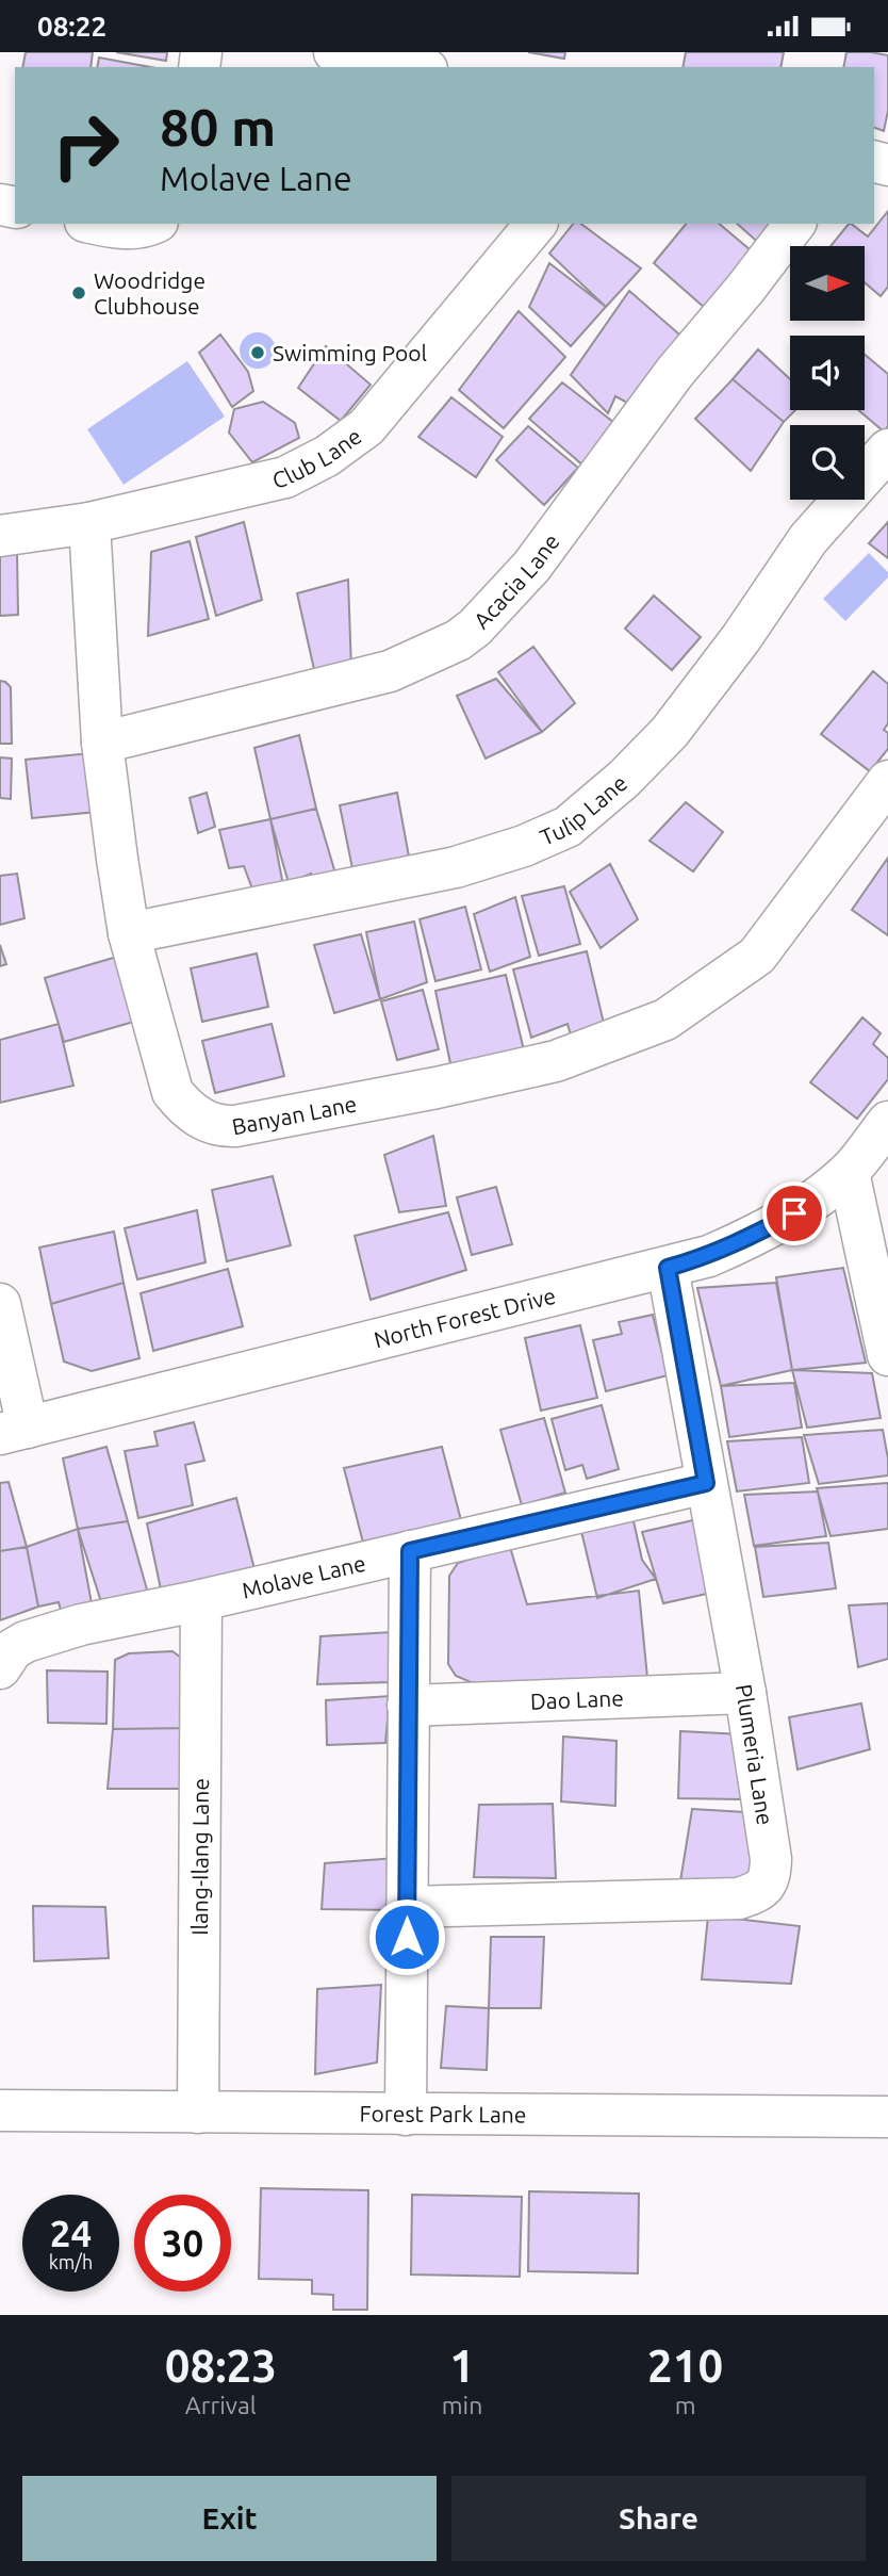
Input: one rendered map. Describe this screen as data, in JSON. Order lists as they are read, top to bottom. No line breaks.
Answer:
{"streets":{"street":["Club Lane","Acacia Lane","Tulip Lane","Banyan Lane","North Forest Drive","Molave Lane","Dao Lane","Plumeria Lane","Ilang-Ilang Lane","Forest Park Lane"]},"crossings":[["Club Lane","Banyan Lane"],["Acacia Lane","Banyan Lane"],["Tulip Lane","Banyan Lane"],["North Forest Drive","Plumeria Lane"],["Molave Lane","Plumeria Lane"],["Molave Lane","Ilang-Ilang Lane"],["Dao Lane","Plumeria Lane"],["Ilang-Ilang Lane","Forest Park Lane"]],"places":["Woodridge Clubhouse","Swimming Pool"],"north":"right","page":{"status":"08:22","turn":["80 m","Molave Lane"],"speed":"24 km/h","limit":"30","eta":["08:23","Arrival","1","min","210","m"],"buttons":["Exit","Share"]}}
